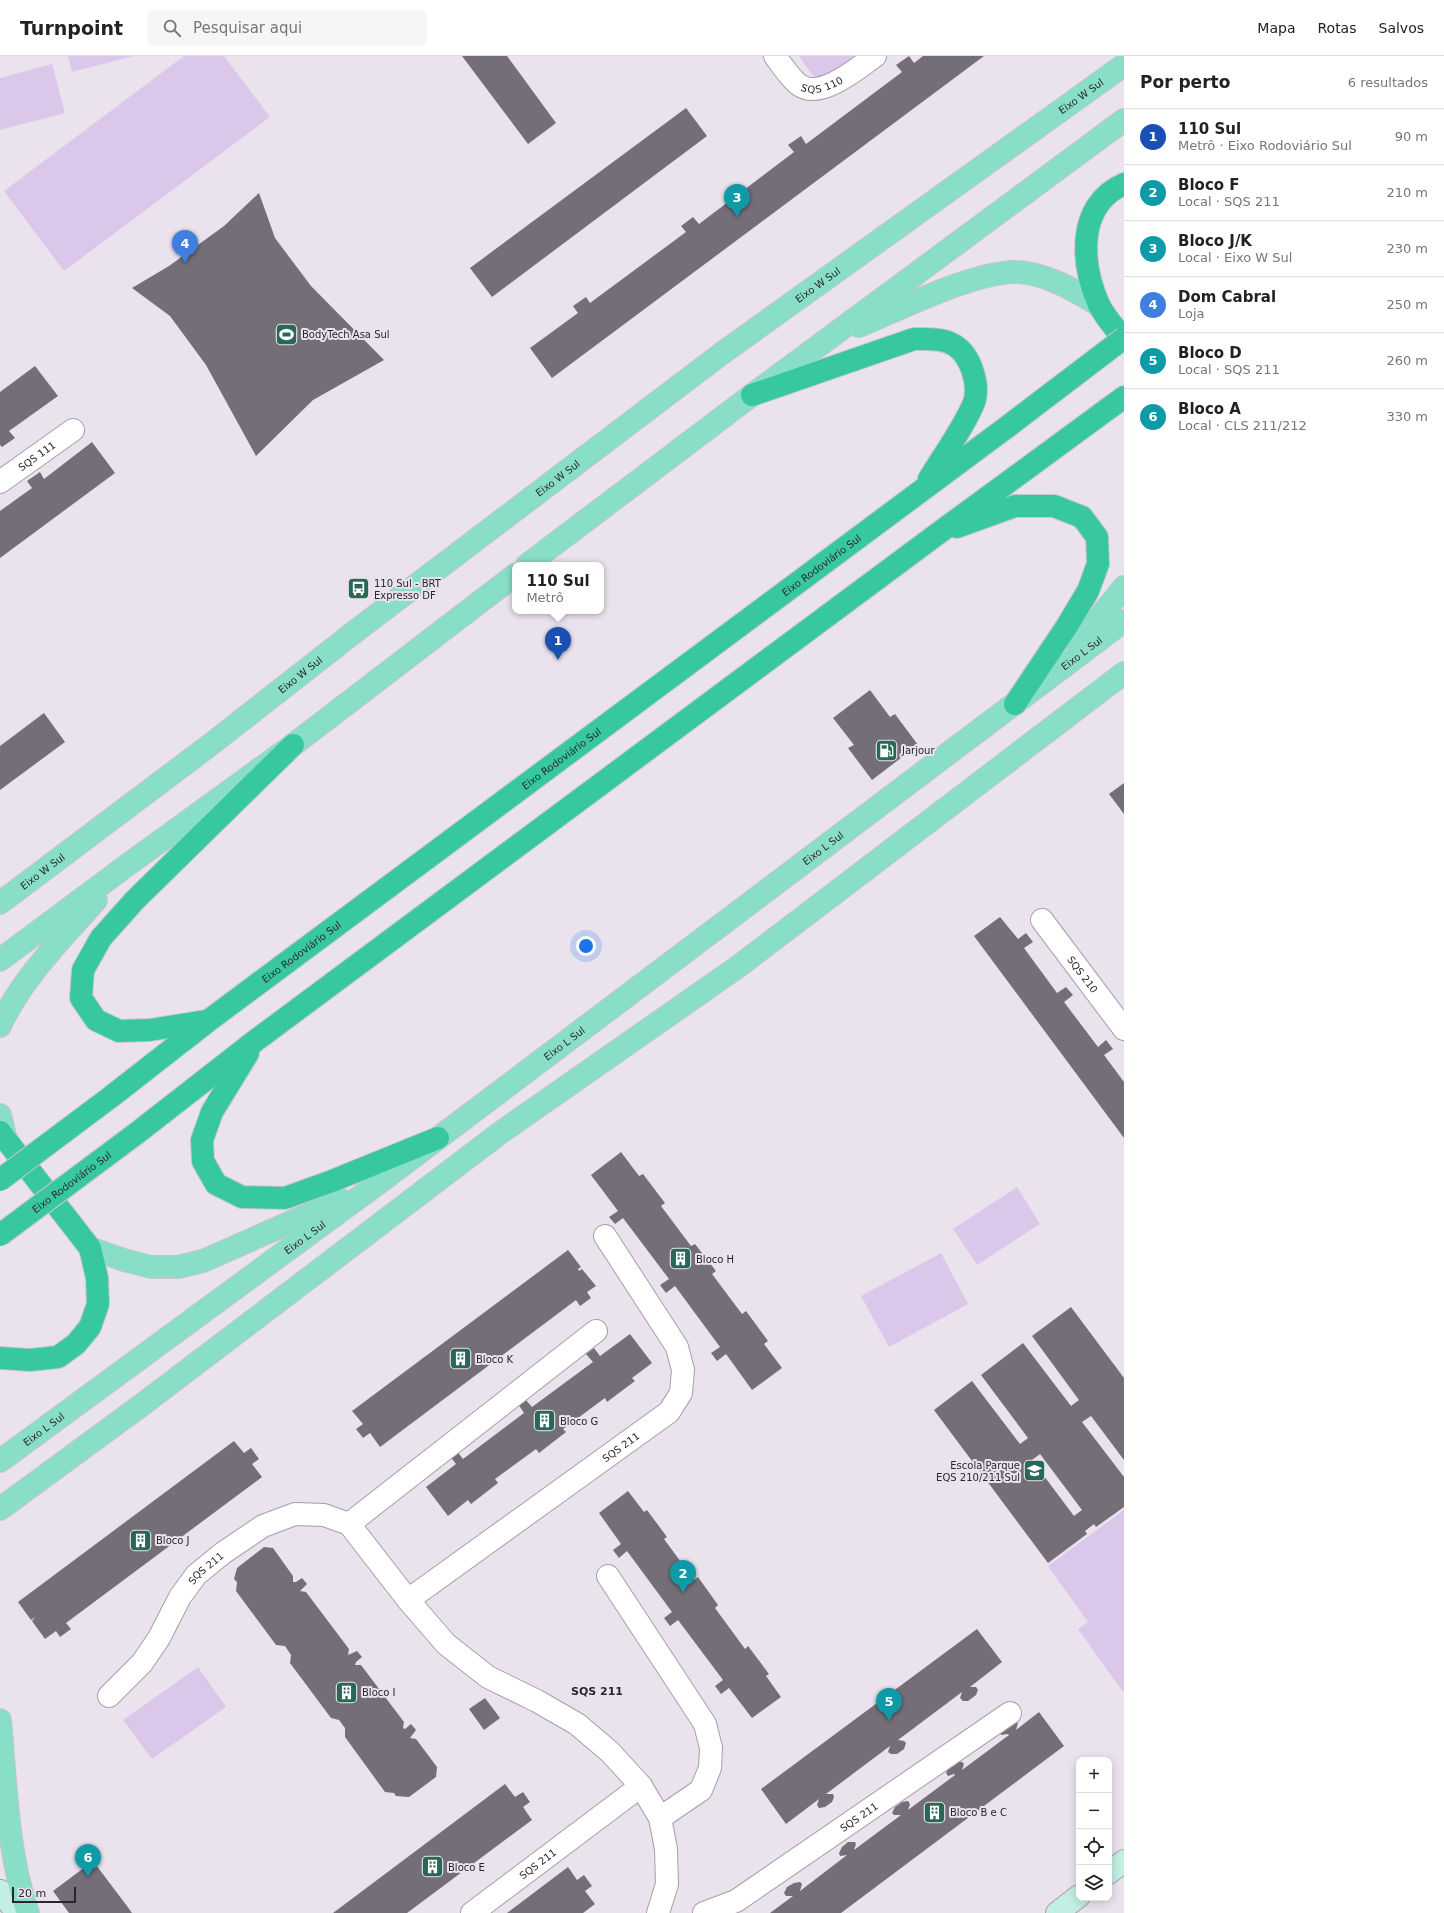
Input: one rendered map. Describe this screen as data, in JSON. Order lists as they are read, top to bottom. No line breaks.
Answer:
{"streets":{"highway":["Eixo Rodoviário Sul"],"main road":["Eixo W Sul","Eixo L Sul"],"street":["SQS 110","SQS 111","SQS 210","SQS 211"]},"districts":["SQS 211"],"places":{"sports":["BodyTech Asa Sul"],"bus stop":["110 Sul - BRT Expresso DF"],"fuel station":["Jarjour"],"building":["Bloco H","Bloco K","Bloco G","Bloco J","Bloco I","Bloco B e C","Bloco E"],"school or university":["Escola Parque EQS 210/211 Sul"]},"scale_bar":"20 m","page":{"header":"Turnpoint","search":"Pesquisar aqui","nav":["Mapa","Rotas","Salvos"],"heading":["Por perto","6 resultados"],"list":[{"mark":"1","name":"110 Sul","note":"Metrô · Eixo Rodoviário Sul","value":"90 m"},{"mark":"2","name":"Bloco F","note":"Local · SQS 211","value":"210 m"},{"mark":"3","name":"Bloco J/K","note":"Local · Eixo W Sul","value":"230 m"},{"mark":"4","name":"Dom Cabral","note":"Loja","value":"250 m"},{"mark":"5","name":"Bloco D","note":"Local · SQS 211","value":"260 m"},{"mark":"6","name":"Bloco A","note":"Local · CLS 211/212","value":"330 m"}],"pins":["3","4","1","2","5","6"],"popup":["110 Sul","Metrô"],"map_buttons":["+","−"],"scale":"20 m"}}
